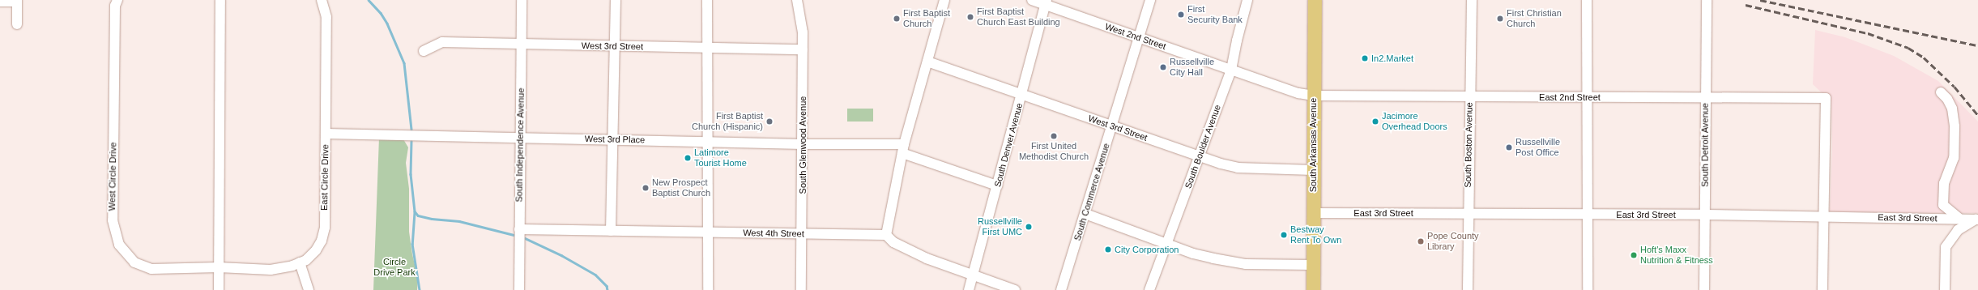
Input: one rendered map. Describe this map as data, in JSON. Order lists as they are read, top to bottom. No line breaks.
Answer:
{"streets":{"highway":["South Arkansas Avenue"],"street":["West 2nd Street","West 3rd Street","East 2nd Street","West 3rd Place","South Independence Avenue","South Glenwood Avenue","South Denver Avenue","South Boston Avenue","South Detroit Avenue","South Boulder Avenue","West Circle Drive","East Circle Drive","South Commerce Avenue","East 3rd Street","West 4th Street"]},"crossings":[["West 2nd Street","East 2nd Street"],["West 2nd Street","South Denver Avenue"],["West 2nd Street","South Arkansas Avenue"],["West 2nd Street","South Boulder Avenue"],["West 2nd Street","South Commerce Avenue"],["West 3rd Street","South Independence Avenue"],["West 3rd Street","South Glenwood Avenue"],["West 3rd Street","South Denver Avenue"],["West 3rd Street","South Arkansas Avenue"],["West 3rd Street","South Boulder Avenue"],["West 3rd Street","South Commerce Avenue"],["East 2nd Street","South Arkansas Avenue"],["East 2nd Street","South Boston Avenue"],["East 2nd Street","South Detroit Avenue"],["East 2nd Street","East 3rd Street"],["West 3rd Place","South Independence Avenue"],["West 3rd Place","South Glenwood Avenue"],["West 3rd Place","South Denver Avenue"],["West 3rd Place","East Circle Drive"],["South Independence Avenue","West 4th Street"],["South Glenwood Avenue","West 4th Street"],["South Arkansas Avenue","East 3rd Street"],["South Boston Avenue","East 3rd Street"],["South Detroit Avenue","East 3rd Street"],["West Circle Drive","East Circle Drive"]],"parks":["Circle Drive Park"],"places":["First Security Bank","First Baptist Church East Building","First Baptist Church","First Christian Church","In2.Market","Russellville City Hall","First Baptist Church (Hispanic)","Jacimore Overhead Doors","First United Methodist Church","Russellville Post Office","Latimore Tourist Home","New Prospect Baptist Church","Russellville First UMC","Bestway Rent To Own","Pope County Library","City Corporation","Hoft's Maxx Nutrition & Fitness"]}
